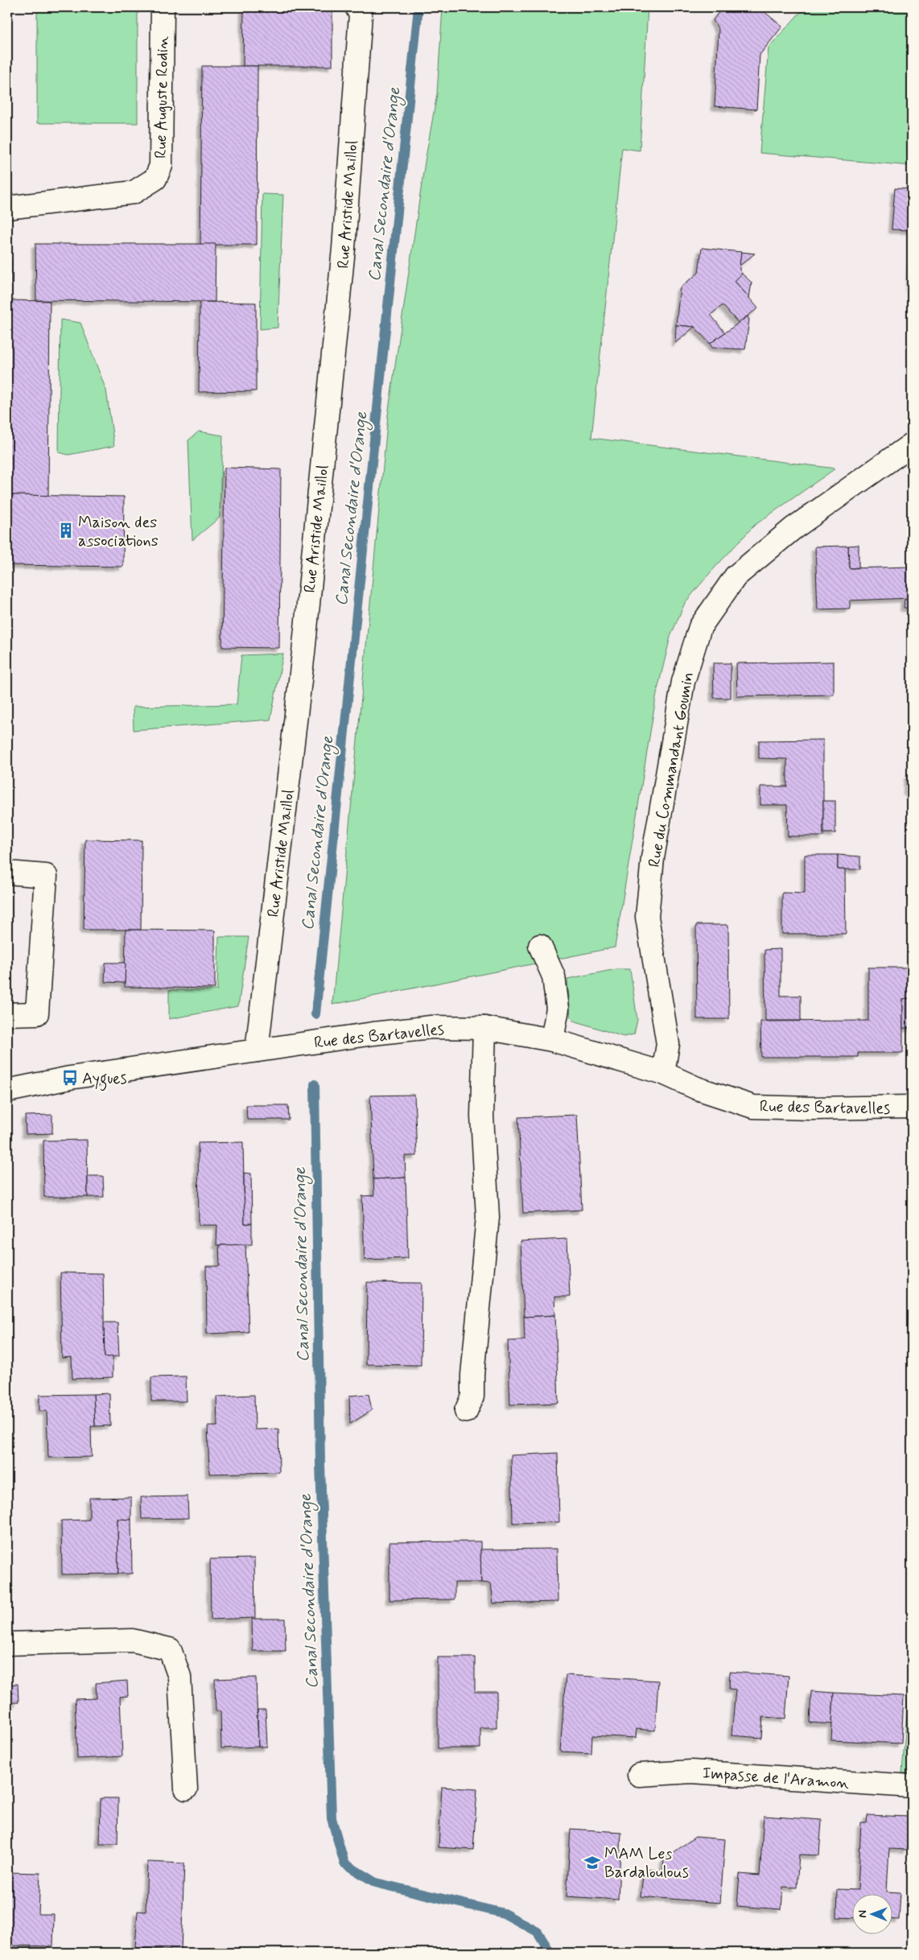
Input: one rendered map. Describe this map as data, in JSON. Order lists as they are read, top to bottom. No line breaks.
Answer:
{"streets":{"street":["Rue Auguste Rodin","Rue Aristide Maillol","Rue du Commandant Goumin","Rue des Bartavelles","Impasse de l'Aramon"]},"crossings":[["Rue Aristide Maillol","Rue des Bartavelles"],["Rue du Commandant Goumin","Rue des Bartavelles"]],"water":["Canal Secondaire d'Orange"],"places":{"building":["Maison des associations"],"bus stop":["Aygues"],"school or university":["MAM Les Bardaloulous"]},"north":"left"}
